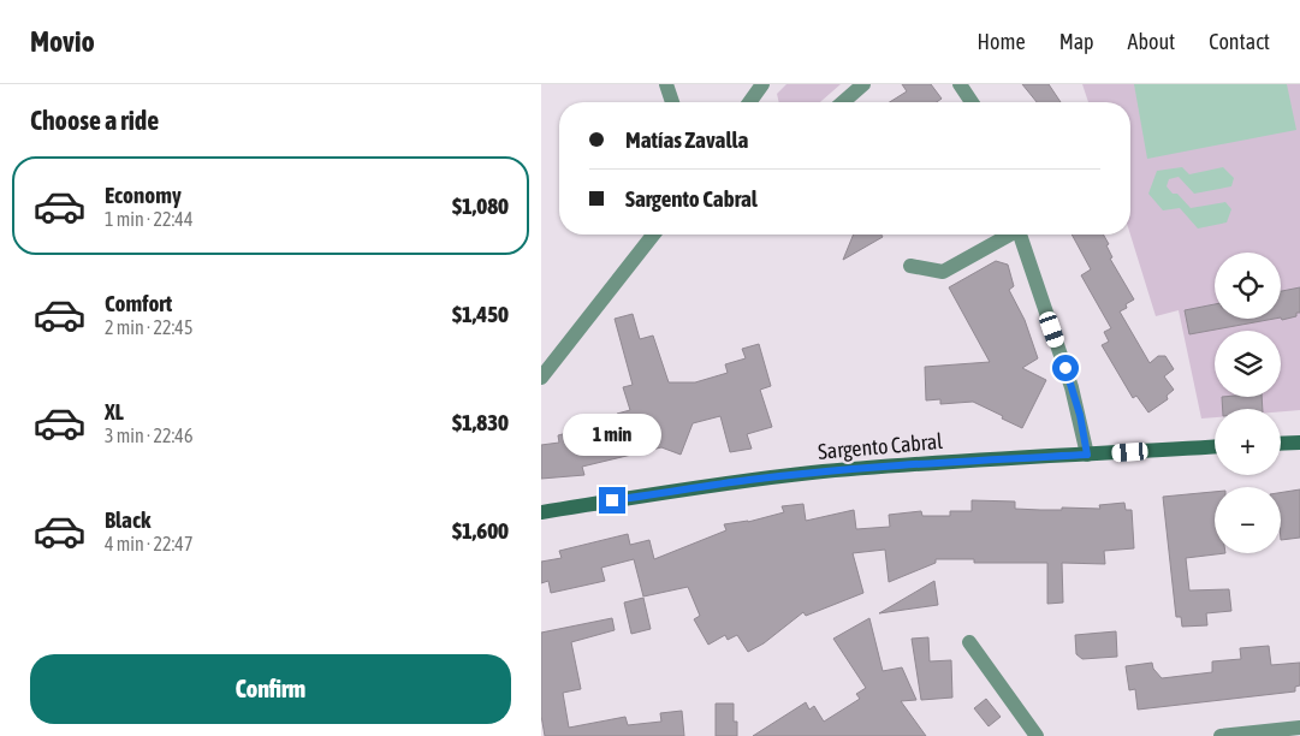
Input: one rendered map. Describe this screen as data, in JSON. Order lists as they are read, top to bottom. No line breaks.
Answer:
{"streets":{"main road":["Sargento Cabral"]},"page":{"header":"Movio","nav":["Home","Map","About","Contact"],"heading":"Choose a ride","banner":["Matías Zavalla","Sargento Cabral"],"list":[{"name":"Economy","note":"1 min · 22:44","value":"$1,080"},{"name":"Comfort","note":"2 min · 22:45","value":"$1,450"},{"name":"XL","note":"3 min · 22:46","value":"$1,830"},{"name":"Black","note":"4 min · 22:47","value":"$1,600"}],"map_buttons":["+","−"],"bubble":"1 min","buttons":"Confirm"}}
